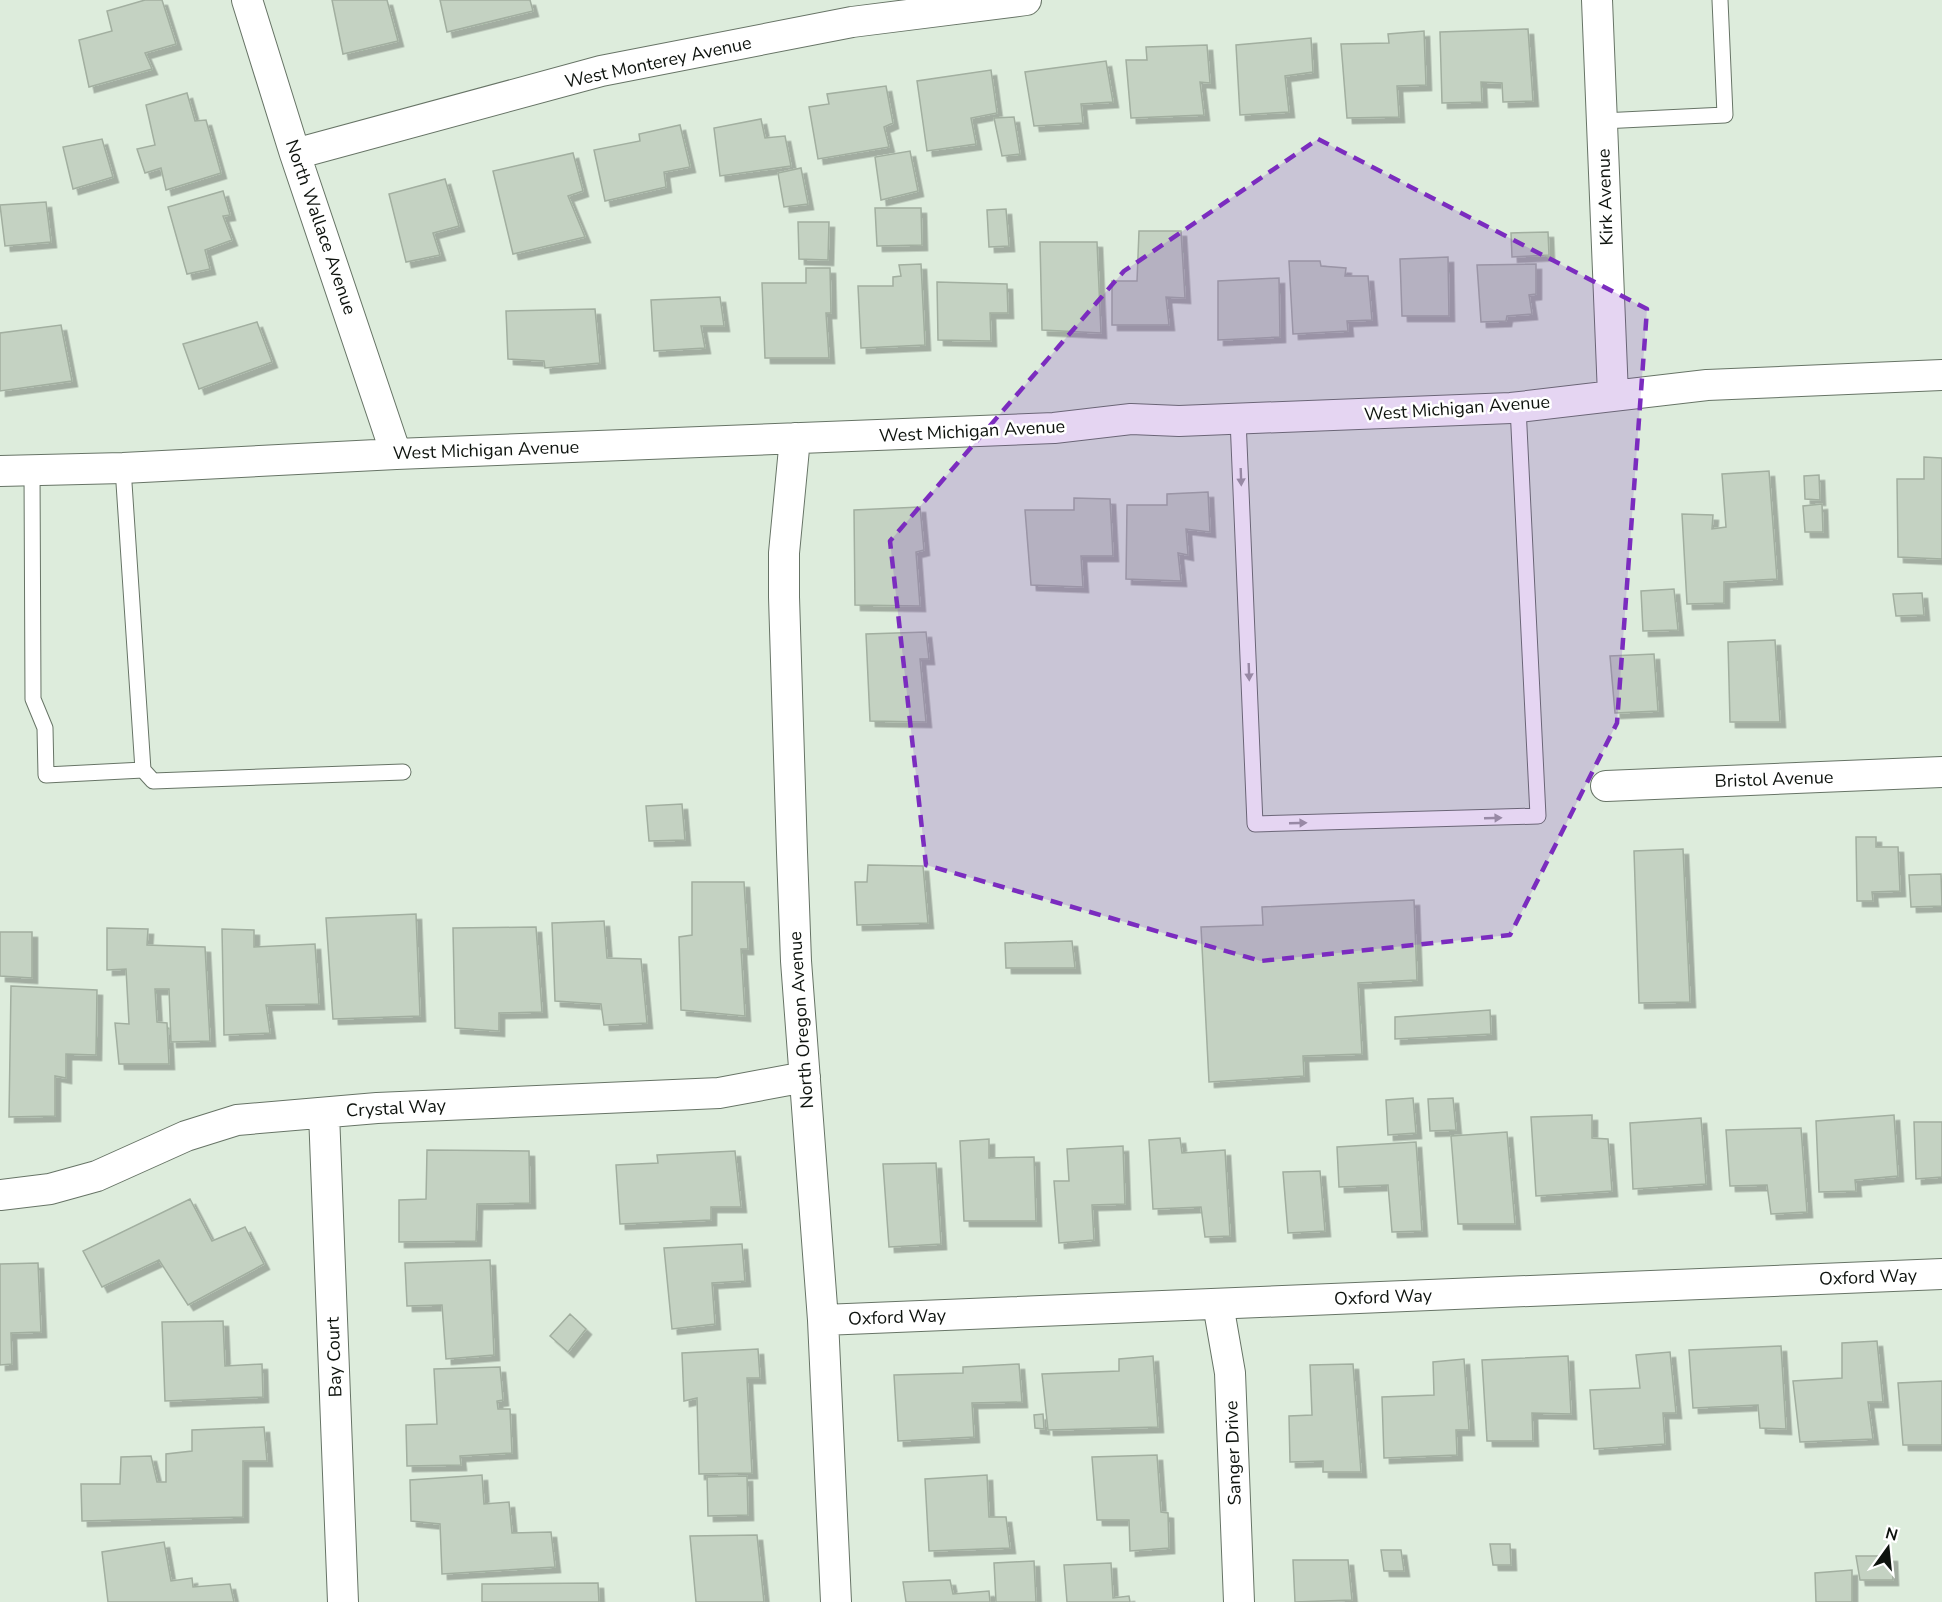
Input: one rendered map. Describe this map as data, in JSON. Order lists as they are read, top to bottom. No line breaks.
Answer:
{"streets":{"street":["West Monterey Avenue","Kirk Avenue","North Wallace Avenue","West Michigan Avenue","Bristol Avenue","North Oregon Avenue","Crystal Way","Oxford Way","Bay Court","Sanger Drive"]},"crossings":[["West Monterey Avenue","North Wallace Avenue"],["Kirk Avenue","West Michigan Avenue"],["North Wallace Avenue","West Michigan Avenue"],["West Michigan Avenue","North Oregon Avenue"],["North Oregon Avenue","Crystal Way"],["North Oregon Avenue","Oxford Way"],["Crystal Way","Bay Court"],["Oxford Way","Sanger Drive"]],"north":"top"}
